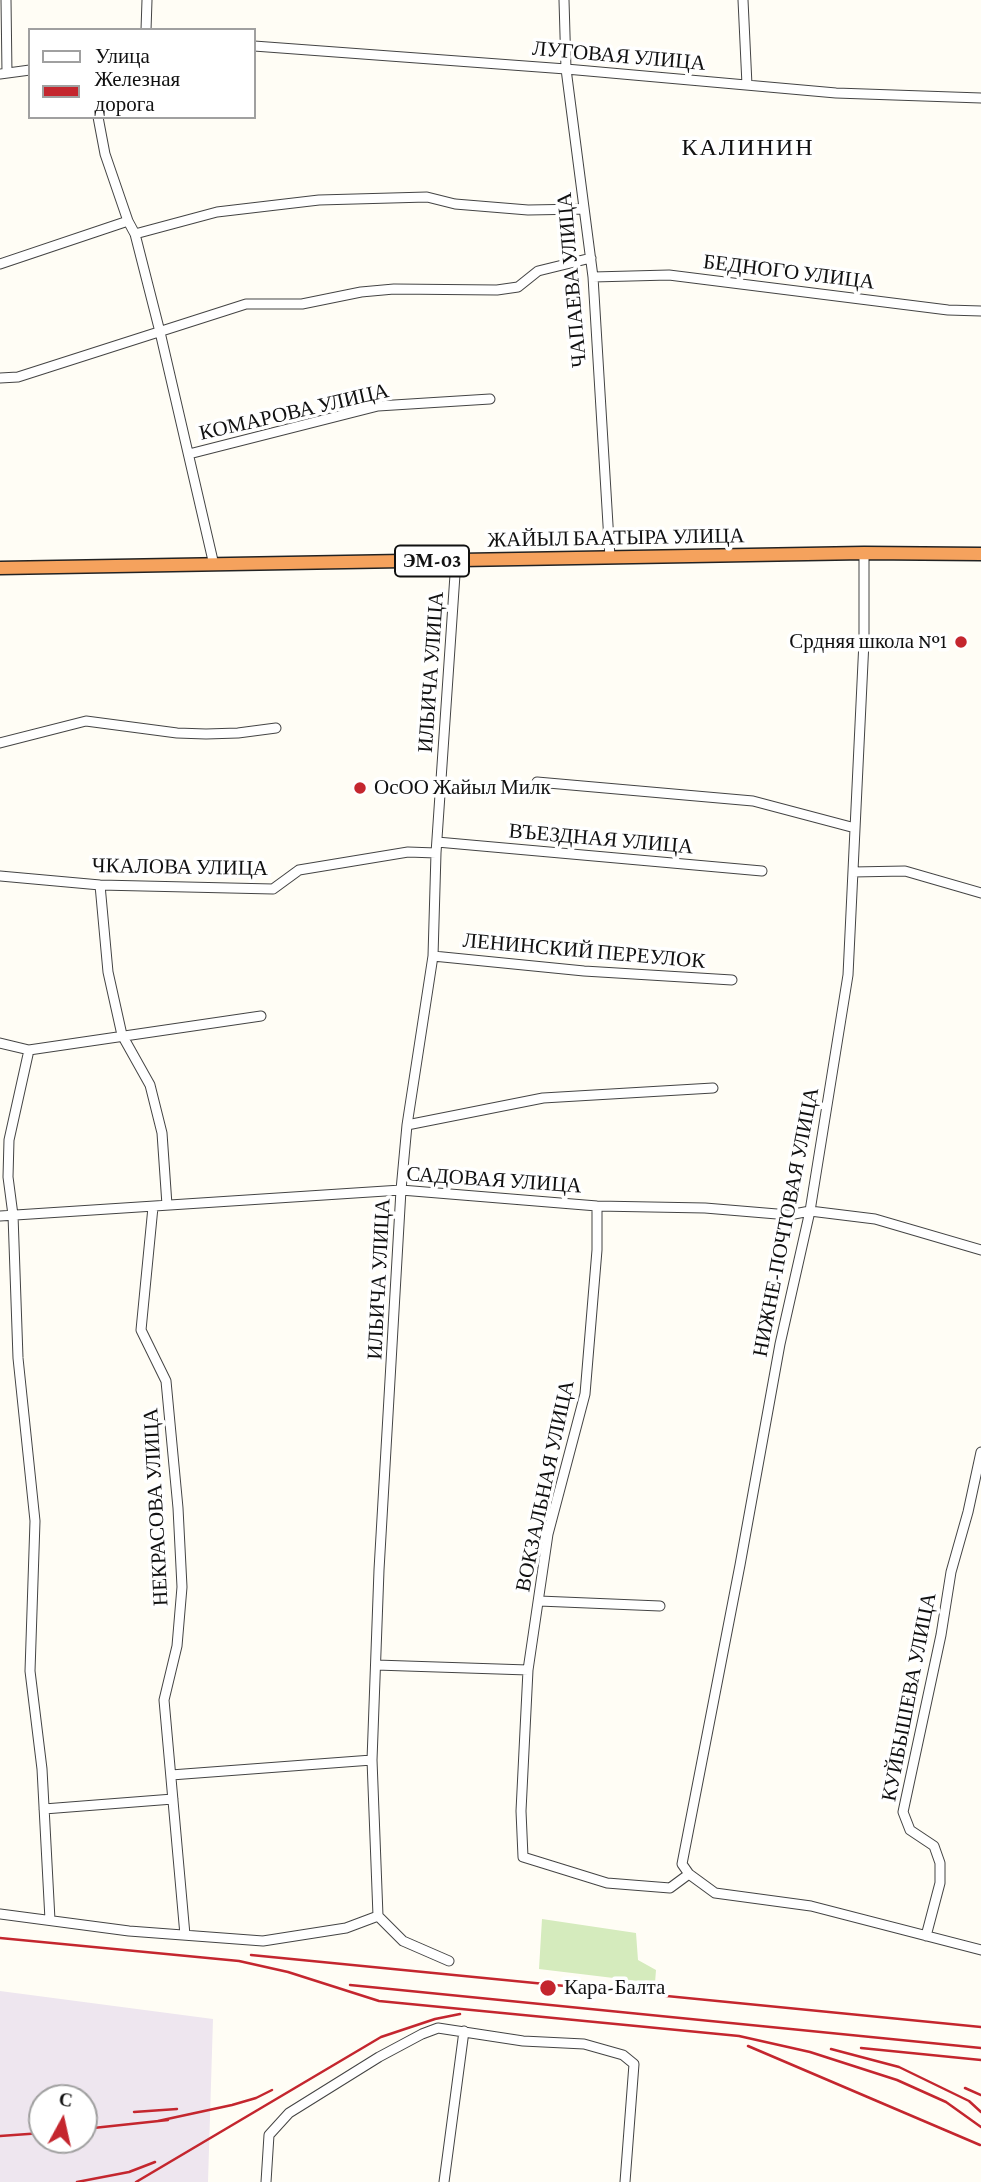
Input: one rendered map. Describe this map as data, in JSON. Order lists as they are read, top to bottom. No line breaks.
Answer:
{"streets":{"highway":["ЖАЙЫЛ БААТЫРА УЛИЦА","ЭМ-03"],"street":["ЛУГОВАЯ УЛИЦА","БЕДНОГО УЛИЦА","ЧАПАЕВА УЛИЦА","КОМАРОВА УЛИЦА","ИЛЬИЧА УЛИЦА","ВЪЕЗДНАЯ УЛИЦА","ЧКАЛОВА УЛИЦА","ЛЕНИНСКИЙ ПЕРЕУЛОК","САДОВАЯ УЛИЦА","НИЖНЕ-ПОЧТОВАЯ УЛИЦА","ВОКЗАЛЬНАЯ УЛИЦА","НЕКРАСОВА УЛИЦА","КУЙБЫШЕВА УЛИЦА"]},"crossings":[["ЛУГОВАЯ УЛИЦА","ЧАПАЕВА УЛИЦА"],["БЕДНОГО УЛИЦА","ЧАПАЕВА УЛИЦА"],["ЧАПАЕВА УЛИЦА","ЖАЙЫЛ БААТЫРА УЛИЦА"],["ЖАЙЫЛ БААТЫРА УЛИЦА","ИЛЬИЧА УЛИЦА"],["ЖАЙЫЛ БААТЫРА УЛИЦА","НИЖНЕ-ПОЧТОВАЯ УЛИЦА"],["ИЛЬИЧА УЛИЦА","ВЪЕЗДНАЯ УЛИЦА"],["ИЛЬИЧА УЛИЦА","ЧКАЛОВА УЛИЦА"],["ИЛЬИЧА УЛИЦА","ЛЕНИНСКИЙ ПЕРЕУЛОК"],["ИЛЬИЧА УЛИЦА","САДОВАЯ УЛИЦА"],["САДОВАЯ УЛИЦА","НИЖНЕ-ПОЧТОВАЯ УЛИЦА"],["САДОВАЯ УЛИЦА","ВОКЗАЛЬНАЯ УЛИЦА"],["САДОВАЯ УЛИЦА","НЕКРАСОВА УЛИЦА"],["НИЖНЕ-ПОЧТОВАЯ УЛИЦА","ВОКЗАЛЬНАЯ УЛИЦА"]],"districts":["КАЛИНИН"],"places":["Срдняя школа №1","ОсОО Жайыл Милк","Кара-Балта"],"legend":["Улица","Железная дорога"],"north":"top"}
